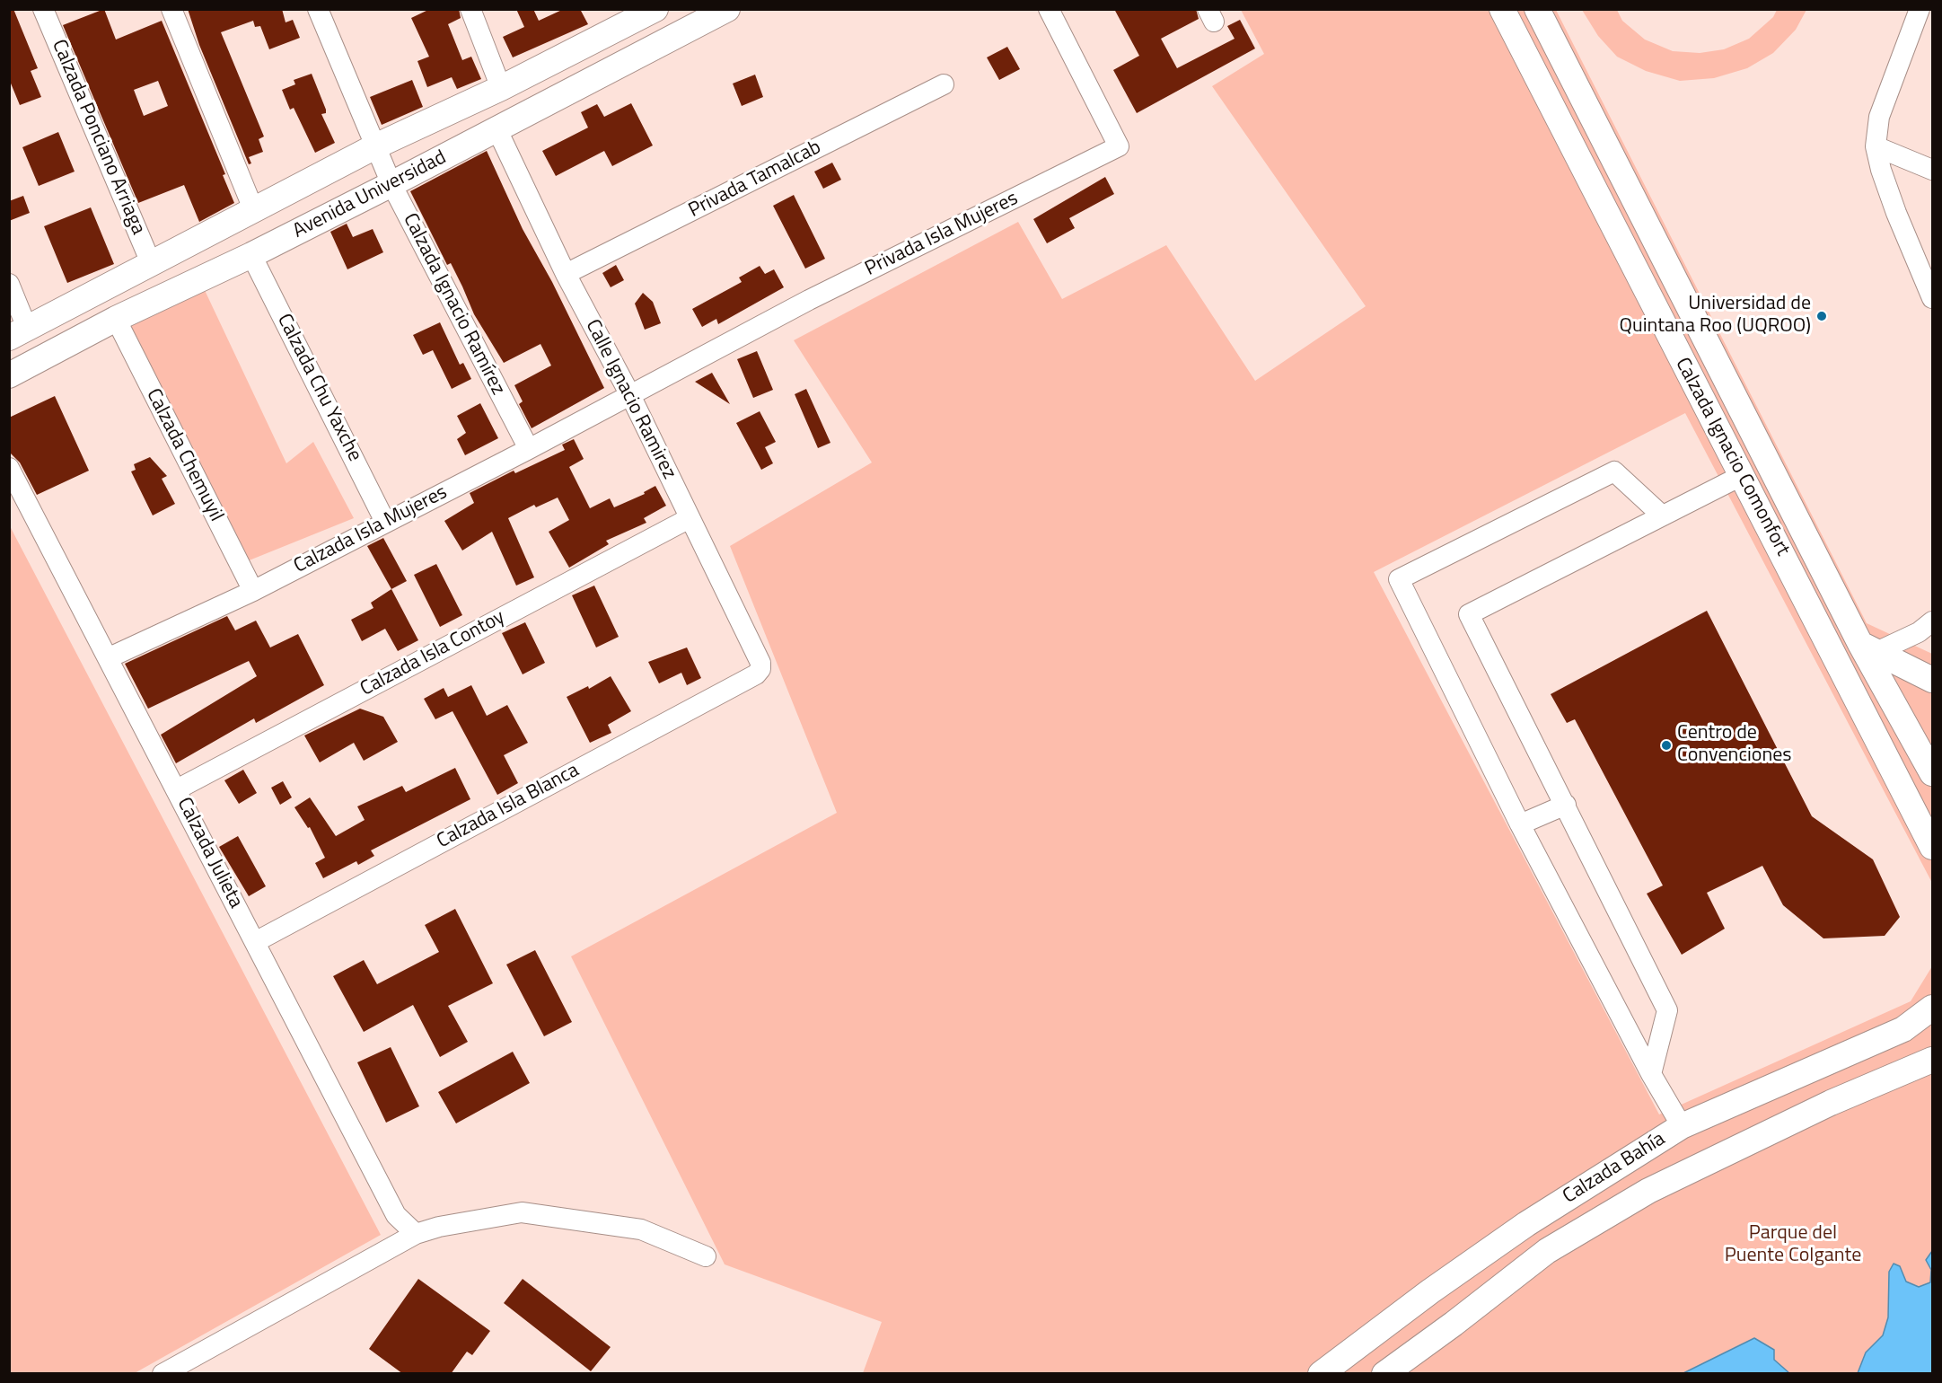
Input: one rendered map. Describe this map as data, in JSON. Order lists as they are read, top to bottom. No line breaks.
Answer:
{"streets":{"main road":["Avenida Universidad","Calzada Ignacio Comonfort","Calzada Bahía"],"street":["Calzada Ponciano Arriaga","Privada Tamalcab","Privada Isla Mujeres","Calzada Ignacio Ramírez","Calzada Chu Yaxche","Calle Ignacio Ramirez","Calzada Chemuyil","Calzada Isla Mujeres","Calzada Isla Contoy","Calzada Isla Blanca","Calzada Julieta"]},"crossings":[["Calzada Ponciano Arriaga","Avenida Universidad"],["Privada Tamalcab","Calle Ignacio Ramirez"],["Avenida Universidad","Calzada Ignacio Ramírez"],["Avenida Universidad","Calzada Chu Yaxche"],["Avenida Universidad","Calle Ignacio Ramirez"],["Avenida Universidad","Calzada Chemuyil"],["Privada Isla Mujeres","Calle Ignacio Ramirez"],["Privada Isla Mujeres","Calzada Isla Mujeres"],["Calzada Ignacio Ramírez","Calzada Isla Mujeres"],["Calzada Chu Yaxche","Calzada Isla Mujeres"],["Calle Ignacio Ramirez","Calzada Isla Mujeres"],["Calle Ignacio Ramirez","Calzada Isla Contoy"],["Calle Ignacio Ramirez","Calzada Isla Blanca"],["Calzada Chemuyil","Calzada Isla Mujeres"],["Calzada Isla Mujeres","Calzada Julieta"],["Calzada Isla Contoy","Calzada Julieta"],["Calzada Isla Blanca","Calzada Julieta"]],"parks":["Parque del Puente Colgante"],"places":["Universidad de Quintana Roo (UQROO)","Centro de Convenciones"]}
